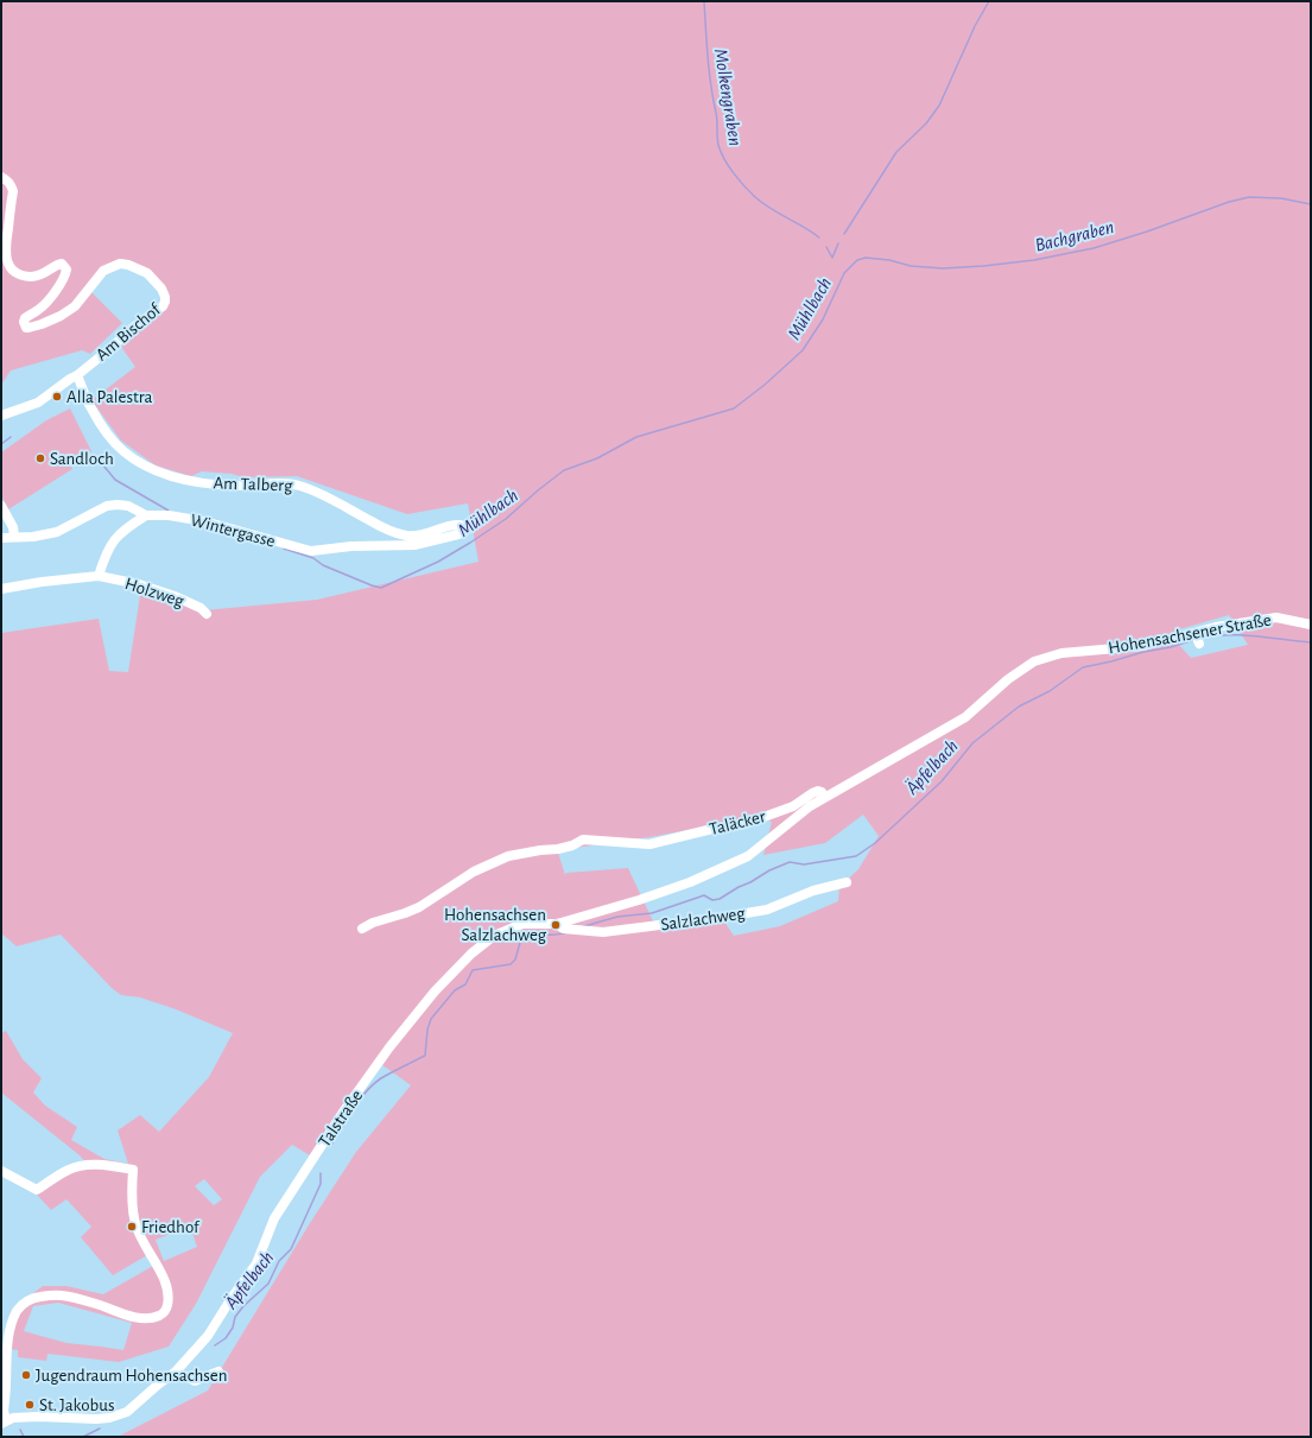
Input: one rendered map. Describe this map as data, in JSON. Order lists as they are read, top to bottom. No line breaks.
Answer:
{"streets":{"street":["Am Bischof","Am Talberg","Wintergasse","Holzweg","Hohensachsener Straße","Taläcker","Salzlachweg","Talstraße"]},"crossings":[["Am Bischof","Am Talberg"],["Am Talberg","Wintergasse"],["Hohensachsener Straße","Taläcker"],["Taläcker","Salzlachweg"],["Taläcker","Talstraße"],["Salzlachweg","Talstraße"]],"water":["Molkengraben","Bachgraben","Mühlbach","Äpfelbach"],"places":["Alla Palestra","Sandloch","Hohensachsen Salzlachweg","Friedhof","Jugendraum Hohensachsen","St. Jakobus"]}
